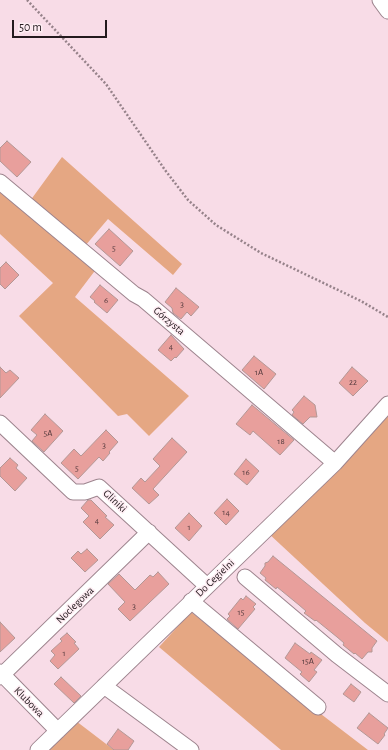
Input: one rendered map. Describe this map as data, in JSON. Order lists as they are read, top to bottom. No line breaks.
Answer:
{"streets":{"street":["Górzysta","Gliniki","Do Cegielni","Noclegowa","Klubowa"]},"crossings":[["Górzysta","Do Cegielni"],["Gliniki","Do Cegielni"],["Gliniki","Noclegowa"],["Do Cegielni","Klubowa"],["Noclegowa","Klubowa"]],"house_numbers":["5","6","3","4","1A","22","5A","18","3","5","16","14","4","1","3","15","1","15A"],"scale_bar":"50 m"}
